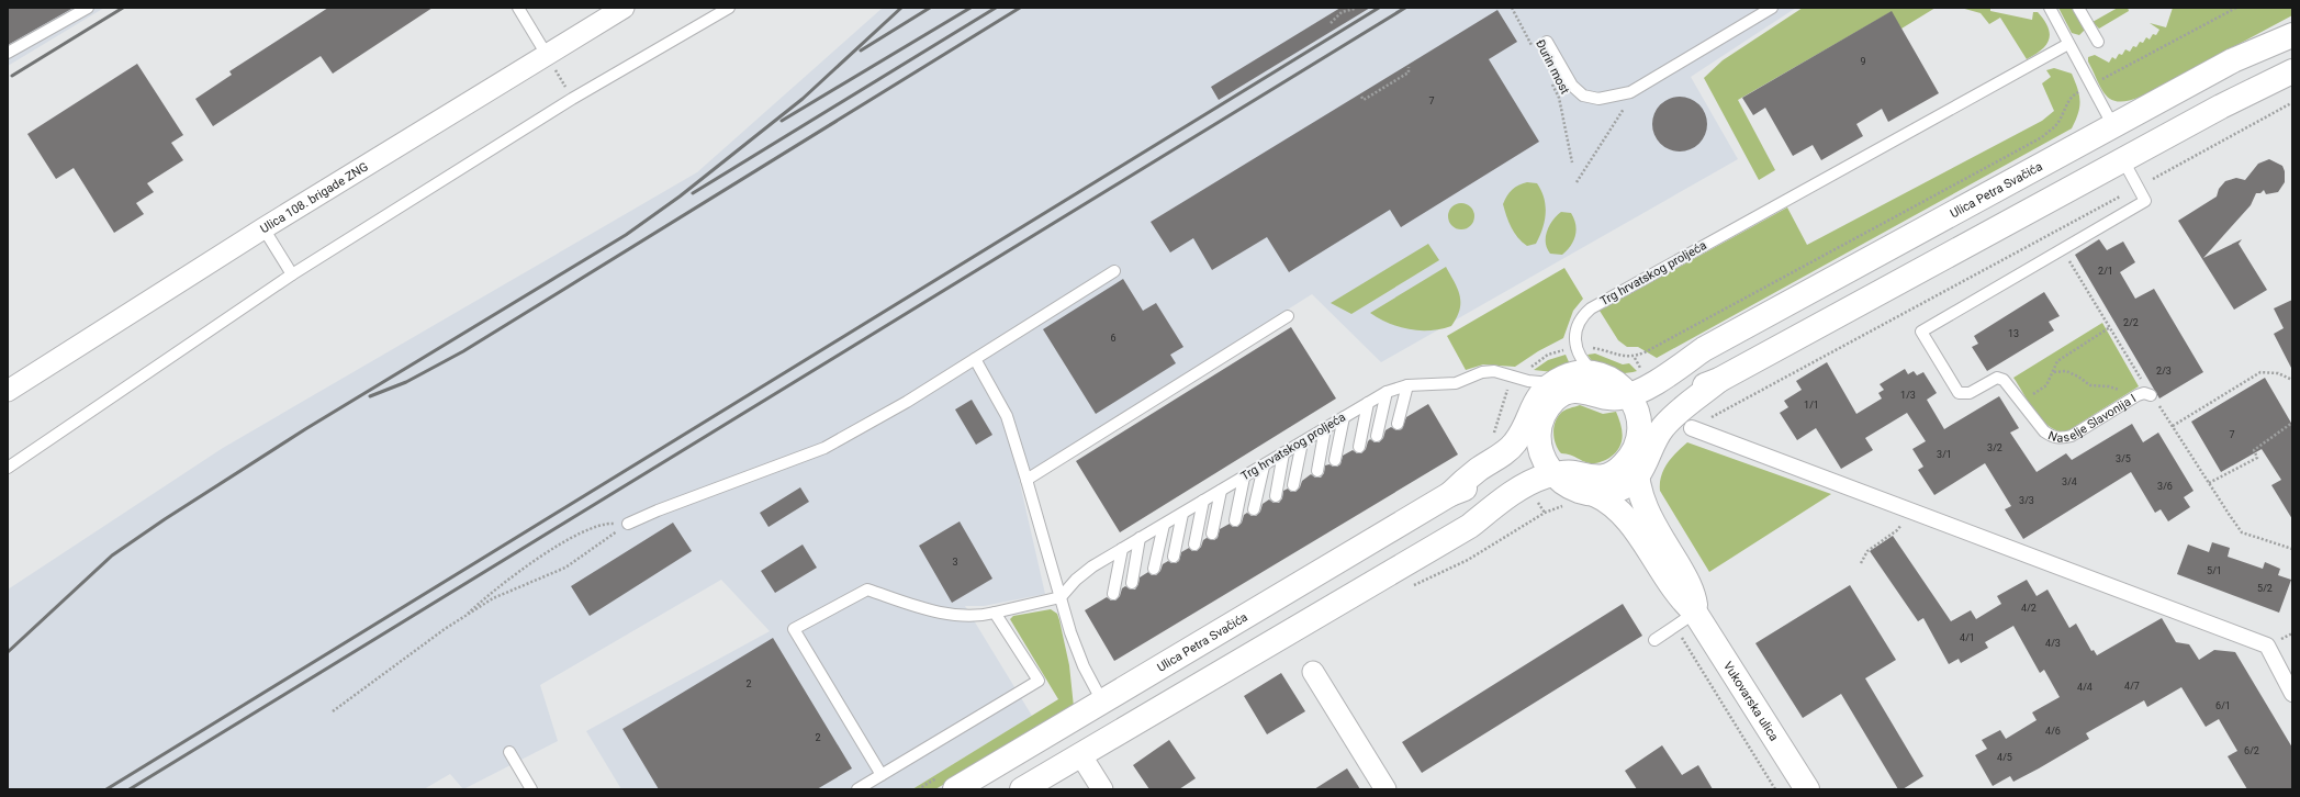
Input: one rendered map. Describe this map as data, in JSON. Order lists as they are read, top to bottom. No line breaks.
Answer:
{"streets":{"main road":["Ulica Petra Svačića","Vukovarska ulica"],"street":["Ulica 108. brigade ZNG"],"lane":["Trg hrvatskog proljeća","Naselje Slavonija I"],"path":["Đurin most"]},"crossings":[["Ulica Petra Svačića","Trg hrvatskog proljeća"],["Ulica Petra Svačića","Vukovarska ulica"],["Trg hrvatskog proljeća","Vukovarska ulica"]],"house_numbers":["9","7","2/1","2/2","13","6","2/3","1/3","1/1","7","3/2","3/1","3/5","3/4","3/6","3/3","3","5/1","5/2","4/2","4/1","4/3","2","4/7","4/4","6/1","4/6","2","6/2","4/5"]}
